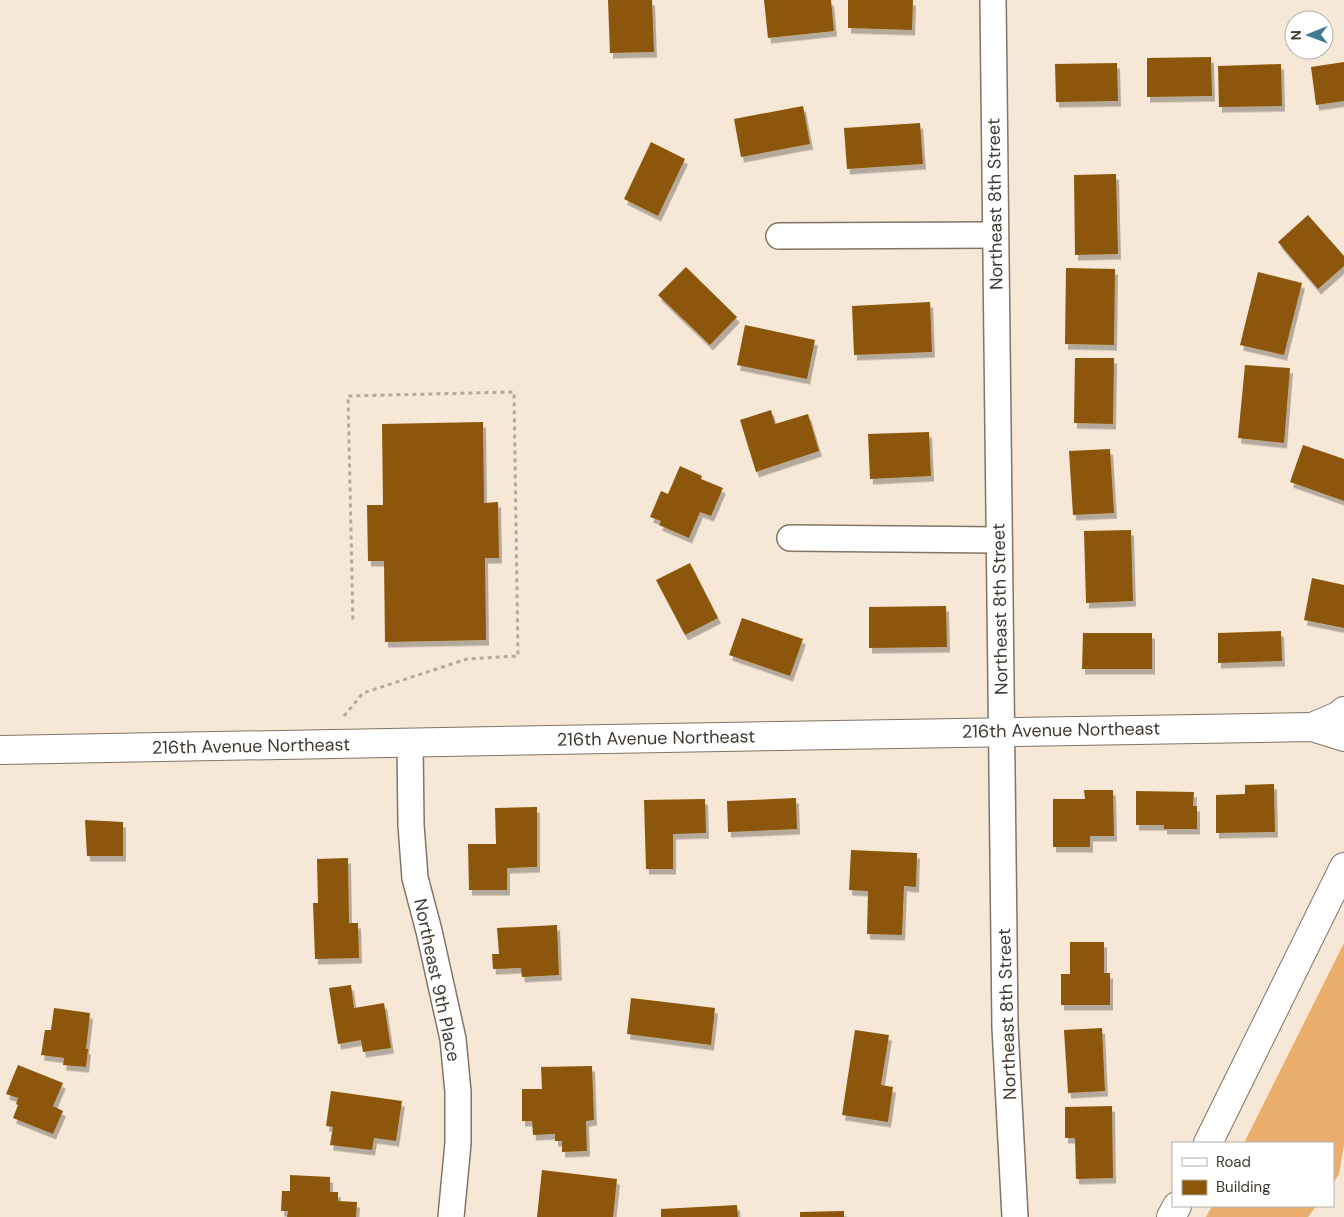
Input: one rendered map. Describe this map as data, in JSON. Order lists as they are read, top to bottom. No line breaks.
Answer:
{"streets":{"street":["Northeast 8th Street","216th Avenue Northeast","Northeast 9th Place"]},"crossings":[["Northeast 8th Street","216th Avenue Northeast"],["216th Avenue Northeast","Northeast 9th Place"]],"legend":["Road","Building"],"north":"left"}
